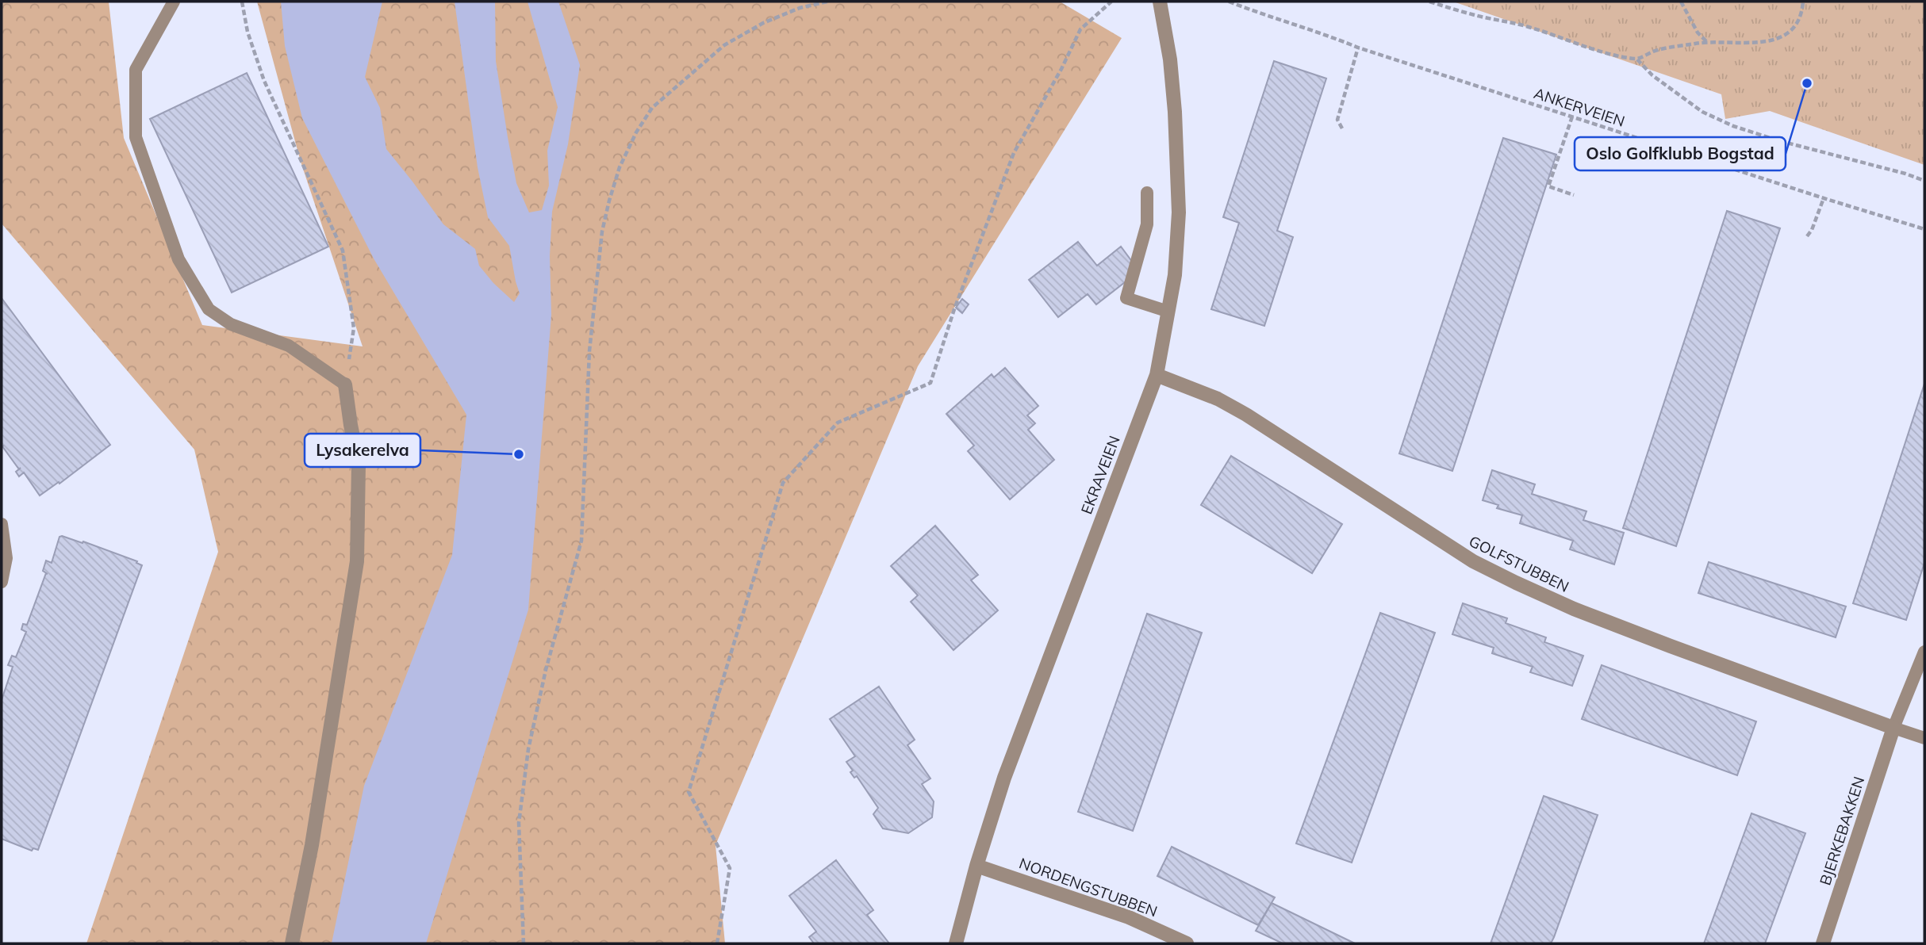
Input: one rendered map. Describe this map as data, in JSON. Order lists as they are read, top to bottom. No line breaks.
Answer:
{"streets":{"street":["EKRAVEIEN","GOLFSTUBBEN","BJERKEBAKKEN","NORDENGSTUBBEN"],"path":["ANKERVEIEN"]},"crossings":[["EKRAVEIEN","GOLFSTUBBEN"],["EKRAVEIEN","NORDENGSTUBBEN"],["GOLFSTUBBEN","BJERKEBAKKEN"]],"places":["Oslo Golfklubb Bogstad","Lysakerelva"]}
